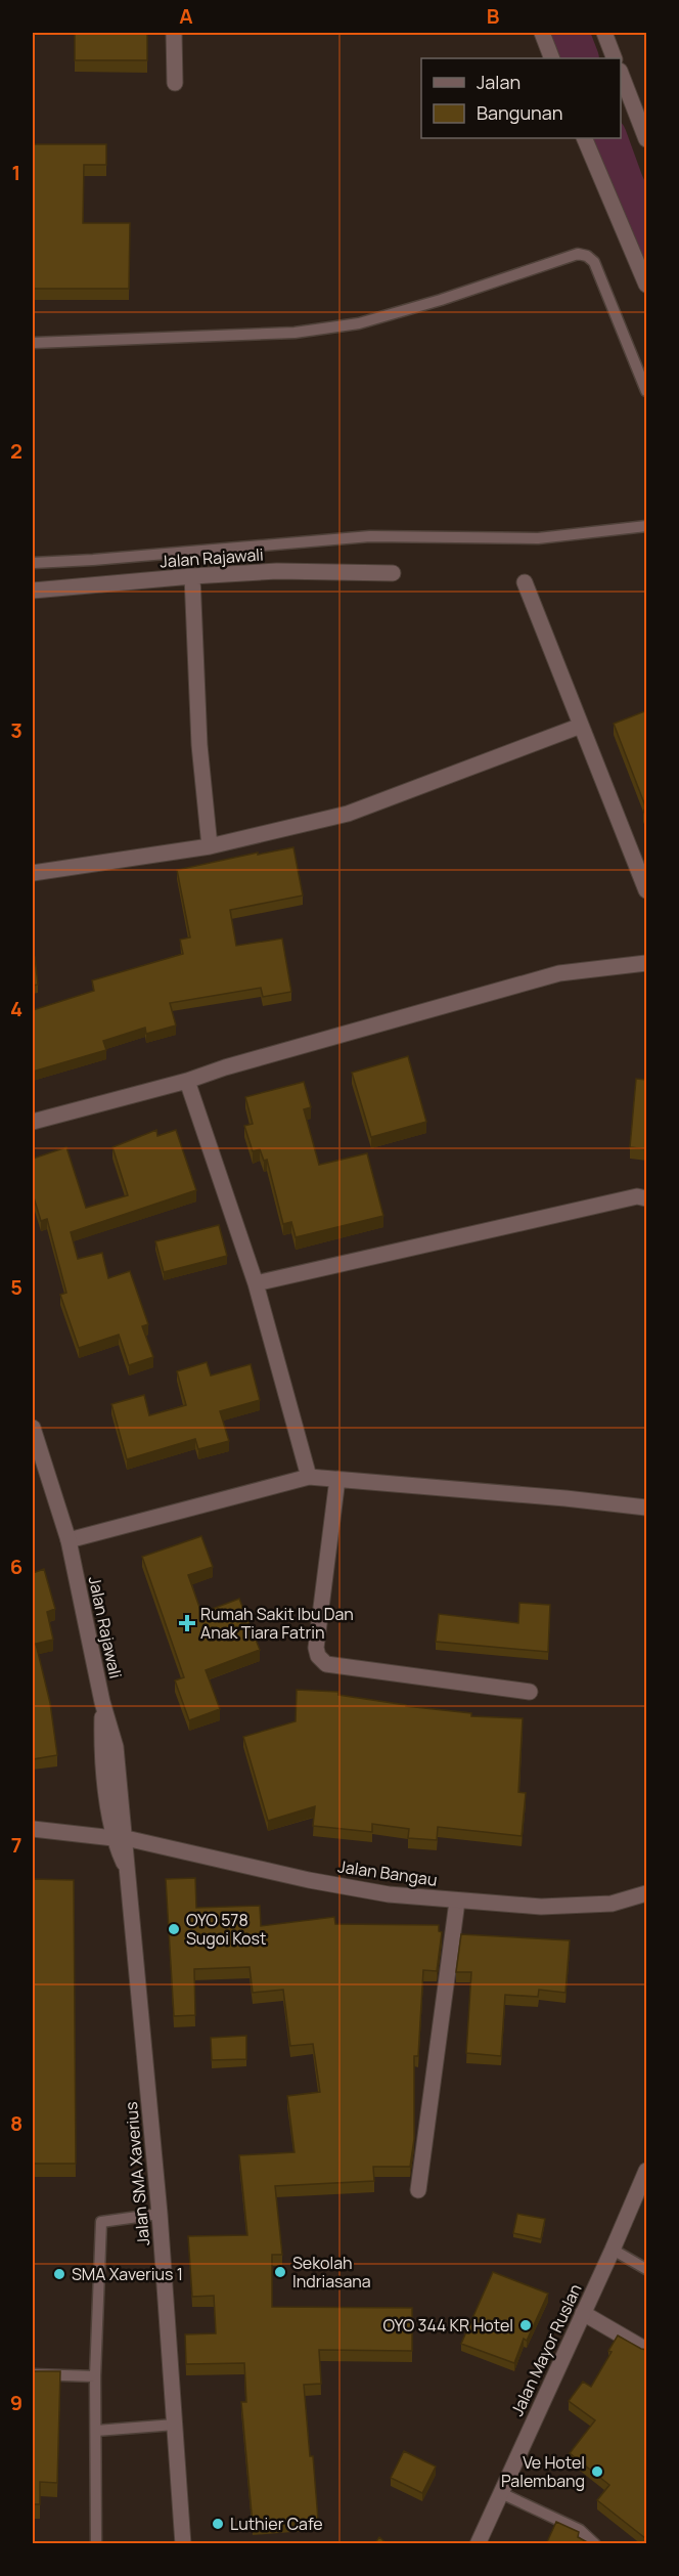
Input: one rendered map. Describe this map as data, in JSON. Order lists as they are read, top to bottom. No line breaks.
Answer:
{"streets":{"street":["Jalan Rajawali","Jalan Bangau","Jalan SMA Xaverius","Jalan Mayor Ruslan"]},"crossings":[["Jalan Rajawali","Jalan Bangau"],["Jalan Rajawali","Jalan SMA Xaverius"],["Jalan Bangau","Jalan SMA Xaverius"]],"places":{"health":["Rumah Sakit Ibu Dan Anak Tiara Fatrin"],"other":["OYO 578 Sugoi Kost","Sekolah Indriasana","SMA Xaverius 1","OYO 344 KR Hotel","Ve Hotel Palembang","Luthier Cafe"]},"legend":["Jalan","Bangunan"],"grid":{"columns":["A","B"],"rows":["1","2","3","4","5","6","7","8","9"]}}
